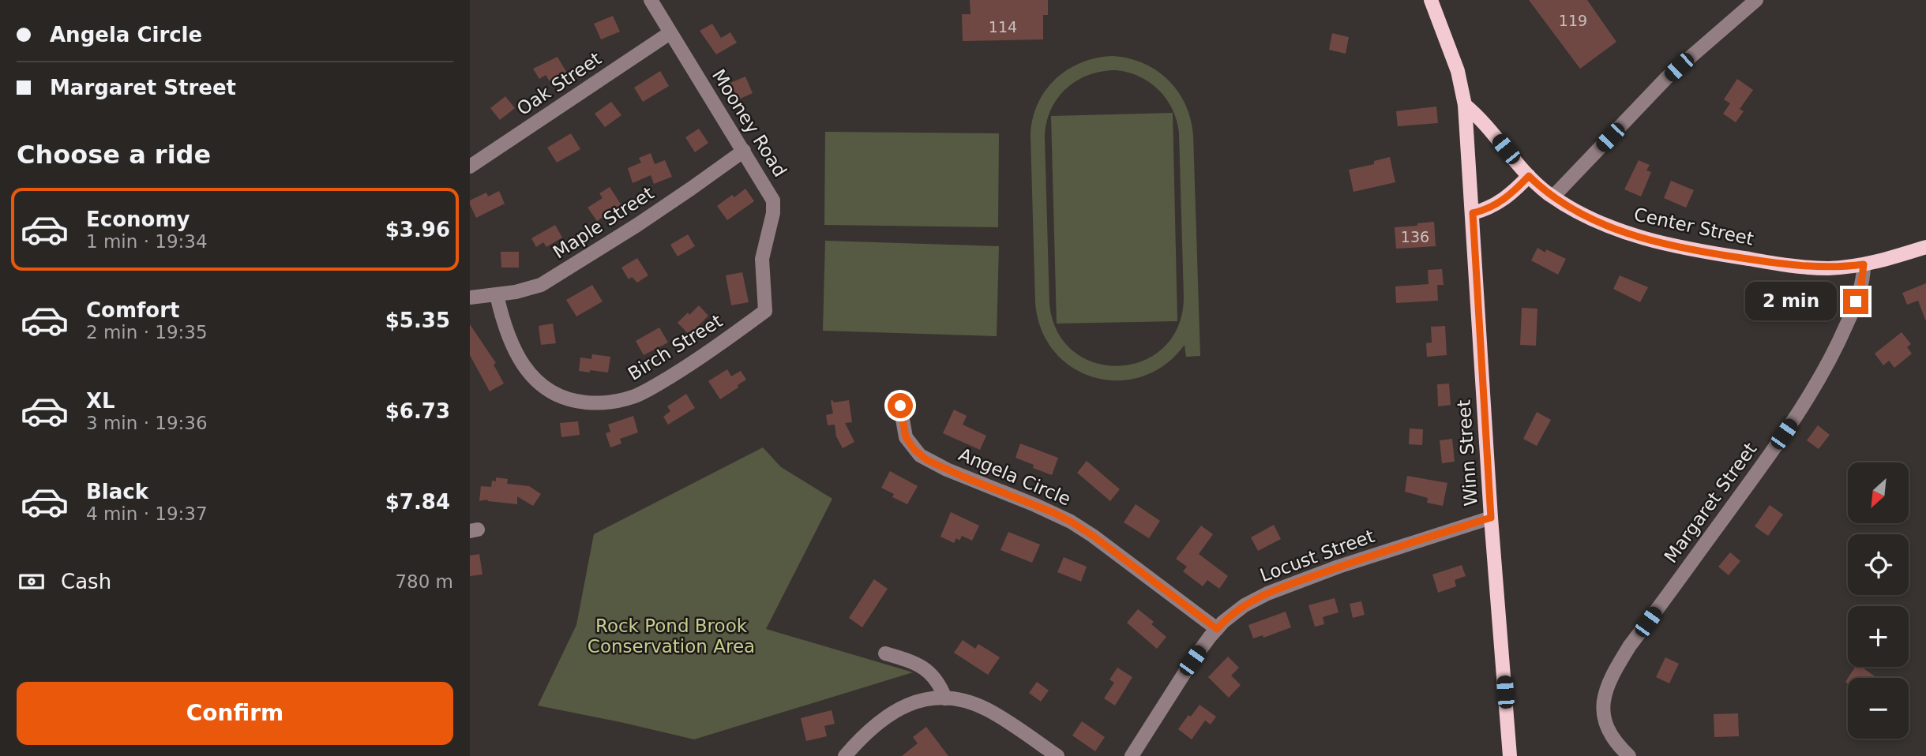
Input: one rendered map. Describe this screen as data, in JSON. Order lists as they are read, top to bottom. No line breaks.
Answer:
{"streets":{"main road":["Center Street","Winn Street"],"street":["Oak Street","Mooney Road","Maple Street","Birch Street","Angela Circle","Margaret Street","Locust Street"]},"crossings":[["Oak Street","Mooney Road"],["Mooney Road","Maple Street"],["Mooney Road","Birch Street"],["Maple Street","Birch Street"],["Center Street","Winn Street"],["Center Street","Margaret Street"],["Winn Street","Locust Street"],["Angela Circle","Locust Street"]],"parks":["Rock Pond Brook Conservation Area"],"house_numbers":["119","114","136"],"north":"bottom left","page":{"banner":["Angela Circle","Margaret Street"],"heading":"Choose a ride","list":[{"name":"Economy","note":"1 min · 19:34","value":"$3.96"},{"name":"Comfort","note":"2 min · 19:35","value":"$5.35"},{"name":"XL","note":"3 min · 19:36","value":"$6.73"},{"name":"Black","note":"4 min · 19:37","value":"$7.84"}],"bubble":"2 min","map_buttons":["+","−"],"pay":["Cash","780 m"],"buttons":"Confirm"}}
